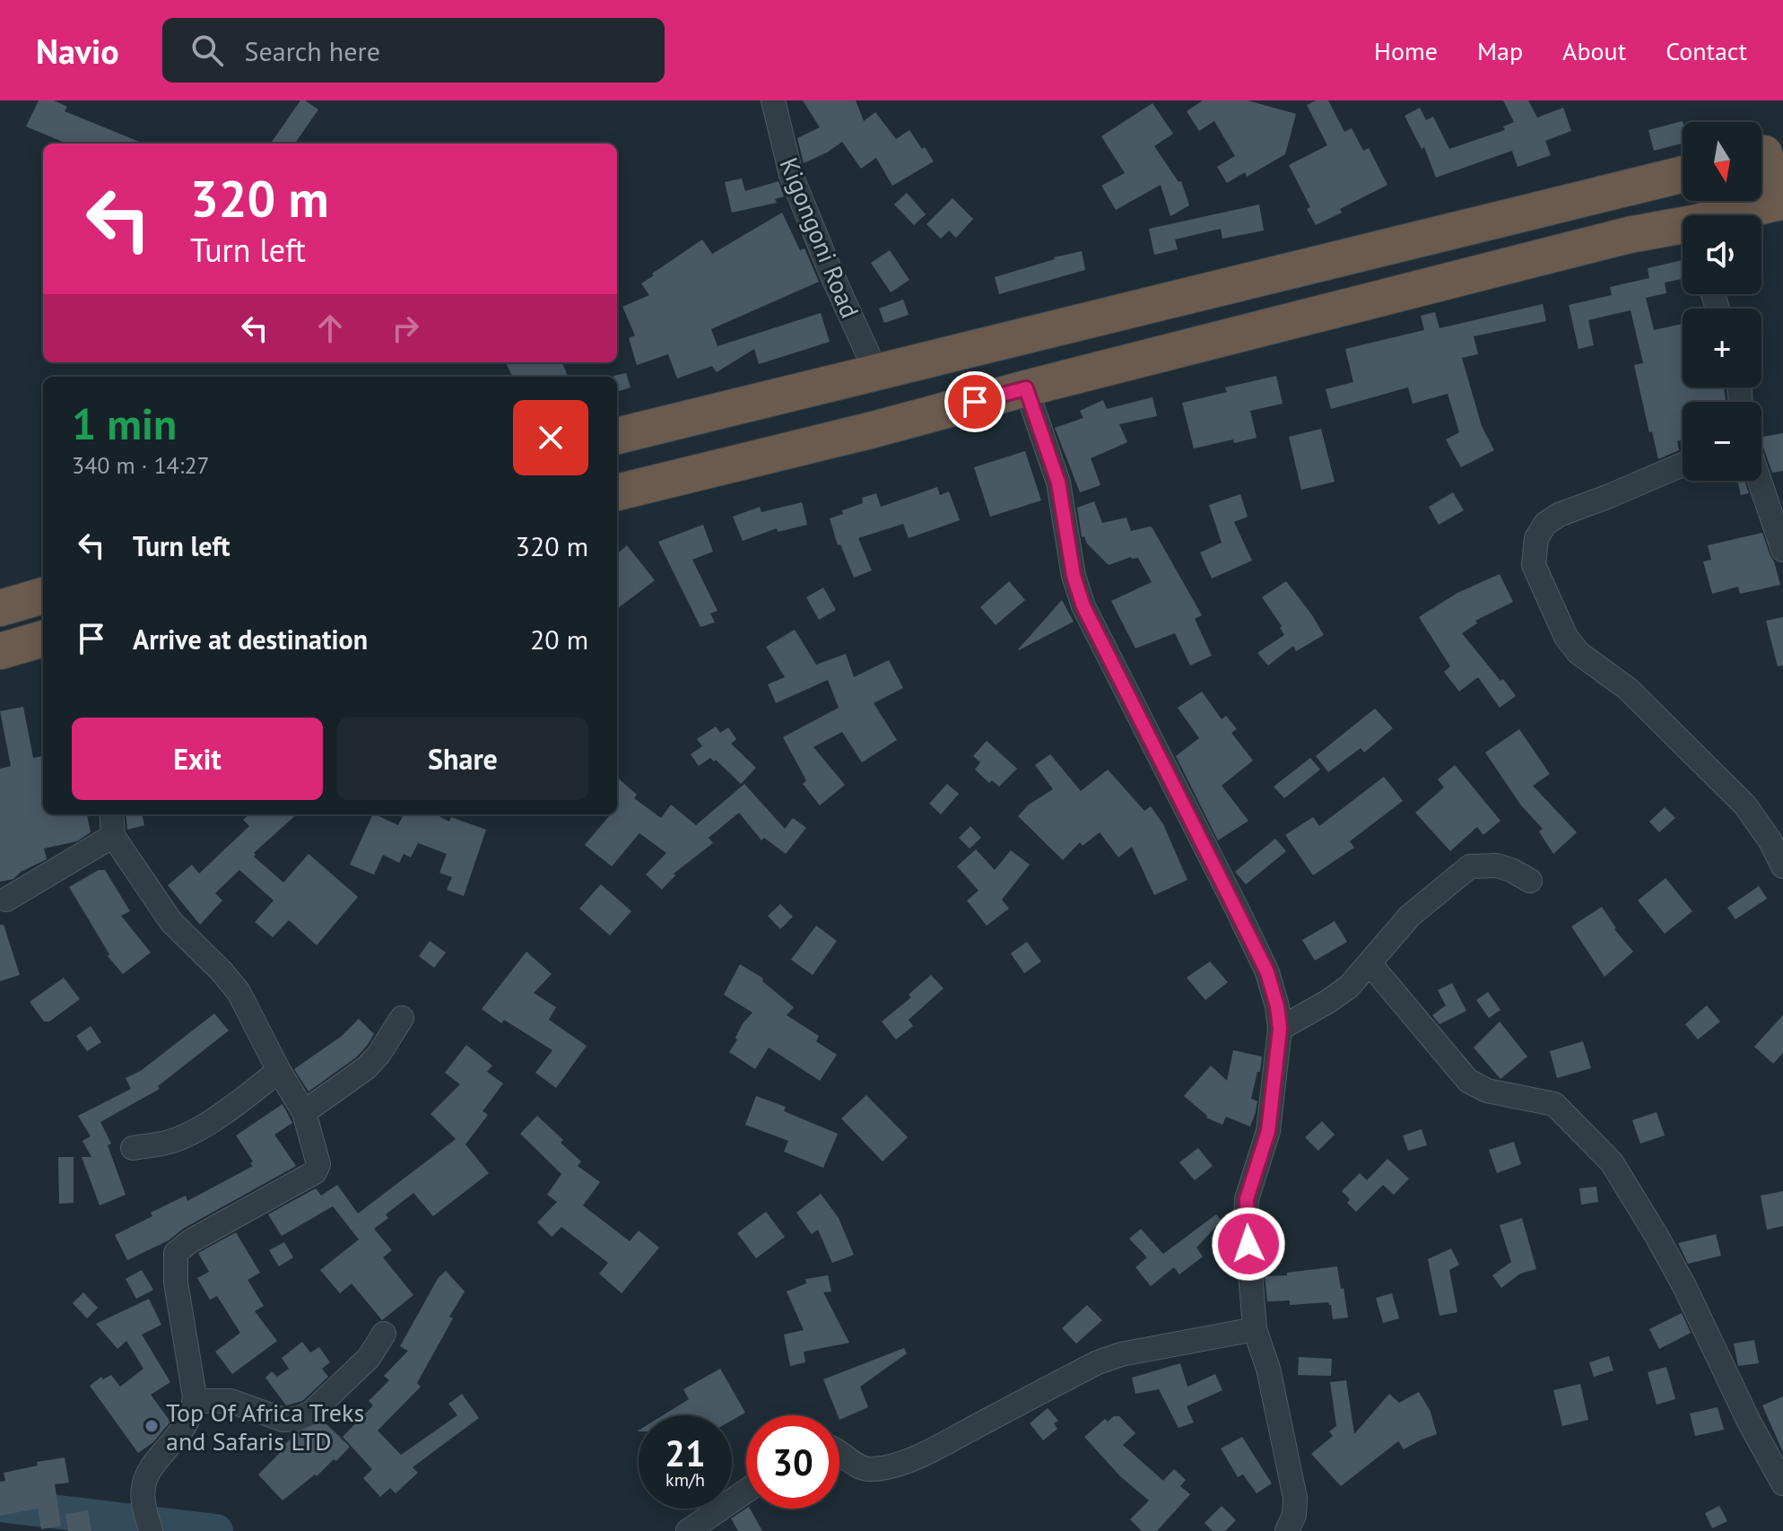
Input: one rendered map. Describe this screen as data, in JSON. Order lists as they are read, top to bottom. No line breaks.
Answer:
{"streets":{"street":["Kigongoni Road"]},"places":["Top Of Africa Treks and Safaris LTD"],"north":"bottom","page":{"header":"Navio","search":"Search here","nav":["Home","Map","About","Contact"],"map_buttons":["+","−"],"turn":["320 m","Turn left"],"heading":["1 min","340 m · 14:27"],"list":[{"name":"Turn left","value":"320 m"},{"name":"Arrive at destination","value":"20 m"}],"buttons":["Exit","Share"],"speed":"21 km/h","limit":"30"}}
